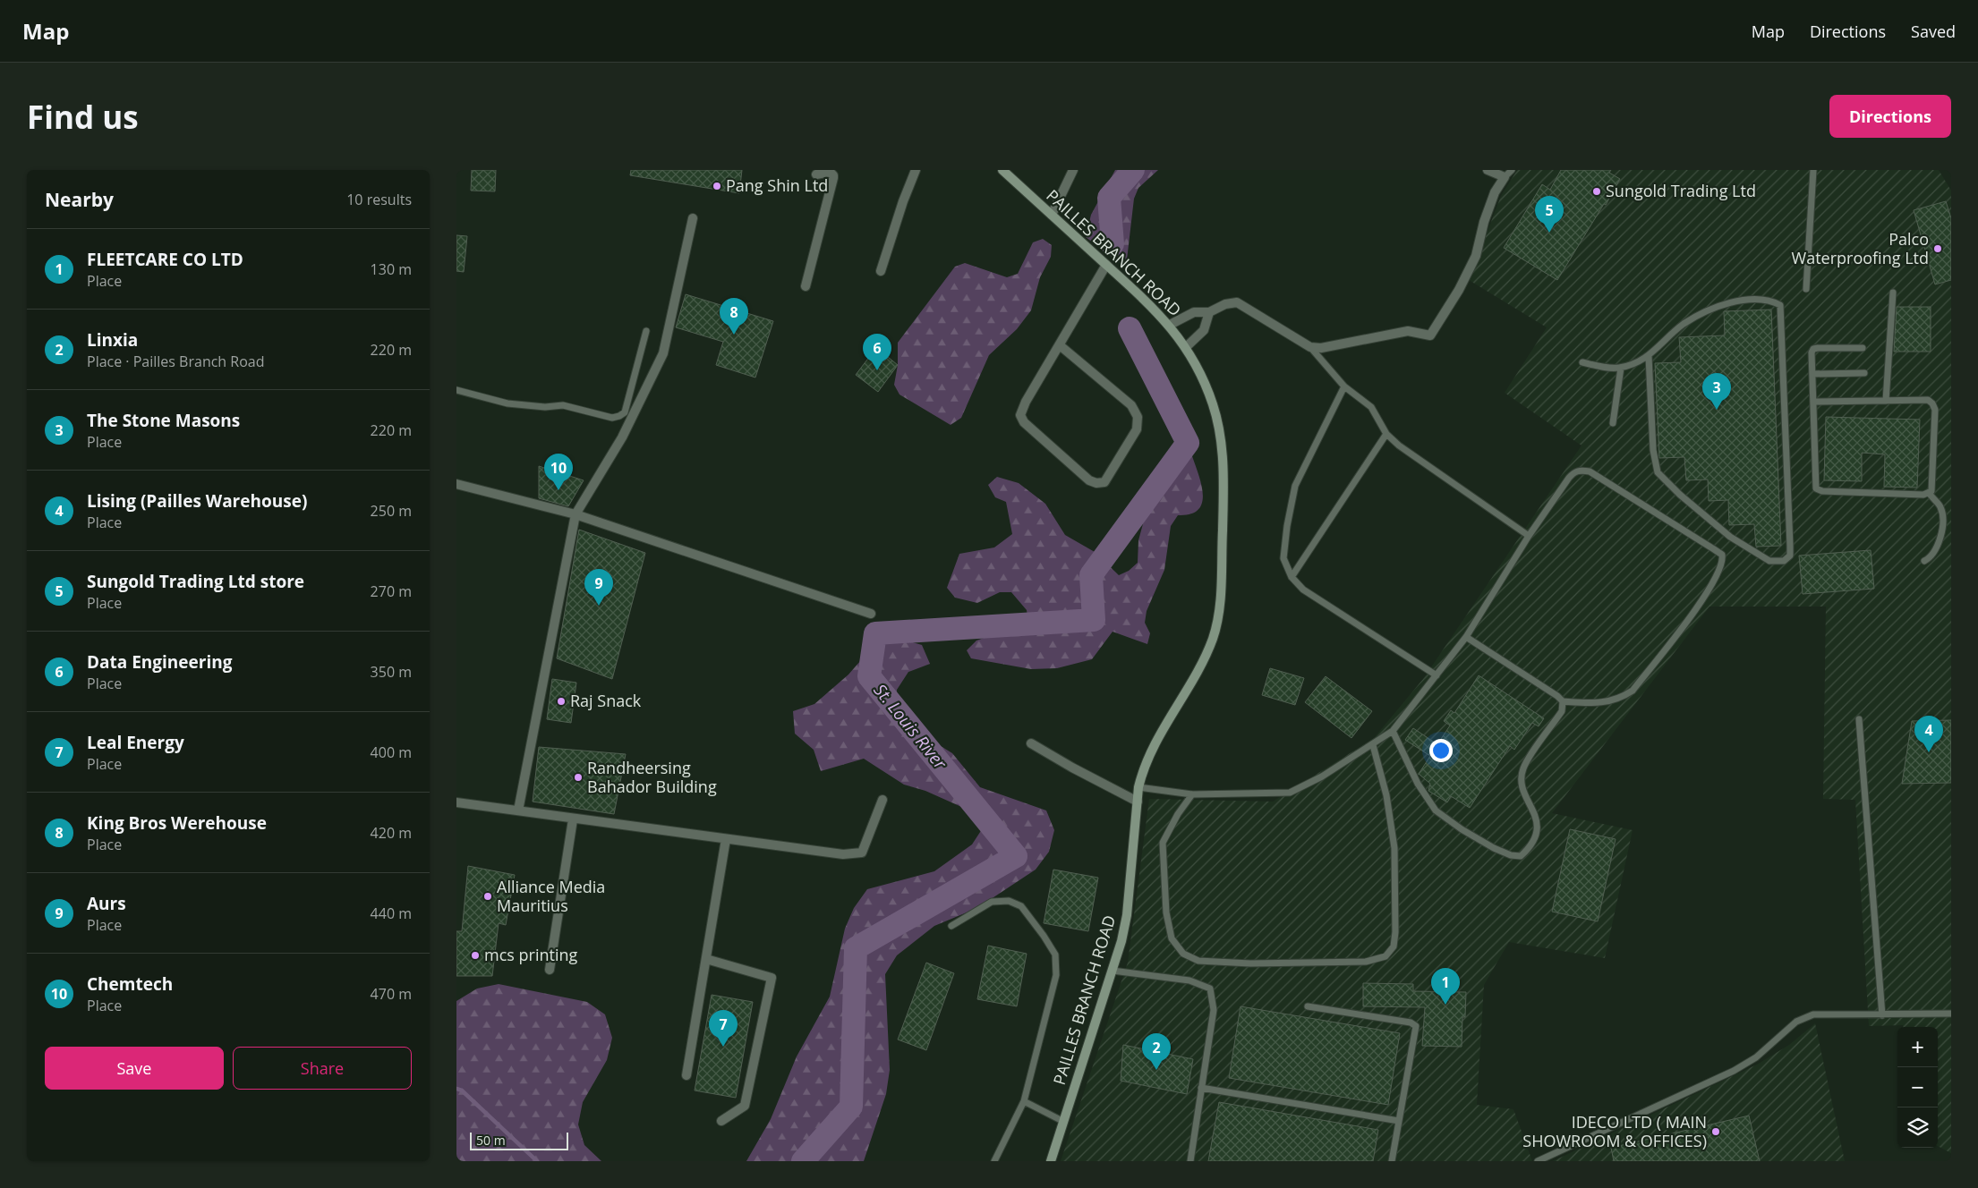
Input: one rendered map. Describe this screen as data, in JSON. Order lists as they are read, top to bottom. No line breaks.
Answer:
{"streets":{"main road":["PAILLES BRANCH ROAD"]},"water":["St. Louis River"],"places":["Pang Shin Ltd","Sungold Trading Ltd","Palco Waterproofing Ltd","Raj Snack","Randheersing Bahador Building","Alliance Media Mauritius","mcs printing","IDECO LTD ( MAIN SHOWROOM & OFFICES)"],"scale_bar":"50 m","page":{"header":"Map","nav":["Map","Directions","Saved"],"buttons":["Directions",["Save","Share"]],"title":"Find us","heading":["Nearby","10 results"],"pins":["5","8","6","3","10","9","4","1","7","2"],"list":[{"mark":"1","name":"FLEETCARE CO LTD","note":"Place","value":"130 m"},{"mark":"2","name":"Linxia","note":"Place · Pailles Branch Road","value":"220 m"},{"mark":"3","name":"The Stone Masons","note":"Place","value":"220 m"},{"mark":"4","name":"Lising (Pailles Warehouse)","note":"Place","value":"250 m"},{"mark":"5","name":"Sungold Trading Ltd store","note":"Place","value":"270 m"},{"mark":"6","name":"Data Engineering","note":"Place","value":"350 m"},{"mark":"7","name":"Leal Energy","note":"Place","value":"400 m"},{"mark":"8","name":"King Bros Werehouse","note":"Place","value":"420 m"},{"mark":"9","name":"Aurs","note":"Place","value":"440 m"},{"mark":"10","name":"Chemtech","note":"Place","value":"470 m"}],"map_buttons":["+","−"],"scale":"50 m"}}
